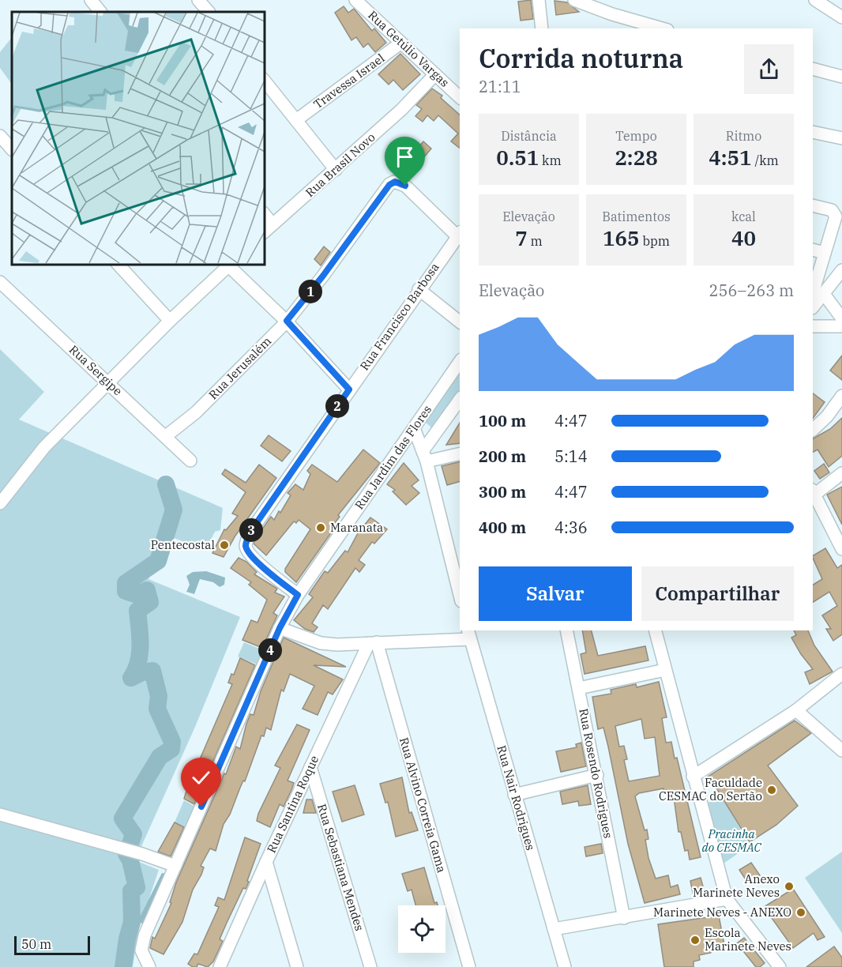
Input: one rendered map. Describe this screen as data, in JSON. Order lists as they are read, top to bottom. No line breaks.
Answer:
{"streets":{"street":["Rua Getúlio Vargas","Travessa Israel","Rua Brasil Novo","Rua Francisco Barbosa","Rua Jerusalém","Rua Sergipe","Rua Jardim das Flores","Rua Rosendo Rodrigues","Rua Nair Rodrigues","Rua Santina Roque","Rua Alvino Correia Gama","Rua Sebastiana Mendes"]},"crossings":[["Rua Getúlio Vargas","Travessa Israel"],["Rua Getúlio Vargas","Rua Brasil Novo"],["Rua Francisco Barbosa","Rua Jerusalém"],["Rua Francisco Barbosa","Rua Jardim das Flores"],["Rua Jerusalém","Rua Sergipe"],["Rua Santina Roque","Rua Alvino Correia Gama"],["Rua Santina Roque","Rua Sebastiana Mendes"]],"parks":["Pracinha do CESMAC"],"places":["Maranata","Pentecostal","Faculdade CESMAC do Sertão","Anexo Marinete Neves","Marinete Neves - ANEXO","Escola Marinete Neves"],"scale_bar":"50 m","page":{"heading":["Corrida noturna","21:11"],"stats":[["Distância","0.51 km"],["Tempo","2:28"],["Ritmo","4:51 /km"],["Elevação","7 m"],["Batimentos","165 bpm"],["kcal","40"]],"chart":["Elevação","256–263 m"],"pins":["1","2","3","4"],"list":[{"name":"100 m","note":"4:47"},{"name":"200 m","note":"5:14"},{"name":"300 m","note":"4:47"},{"name":"400 m","note":"4:36"}],"buttons":["Salvar","Compartilhar"],"scale":"50 m"}}
